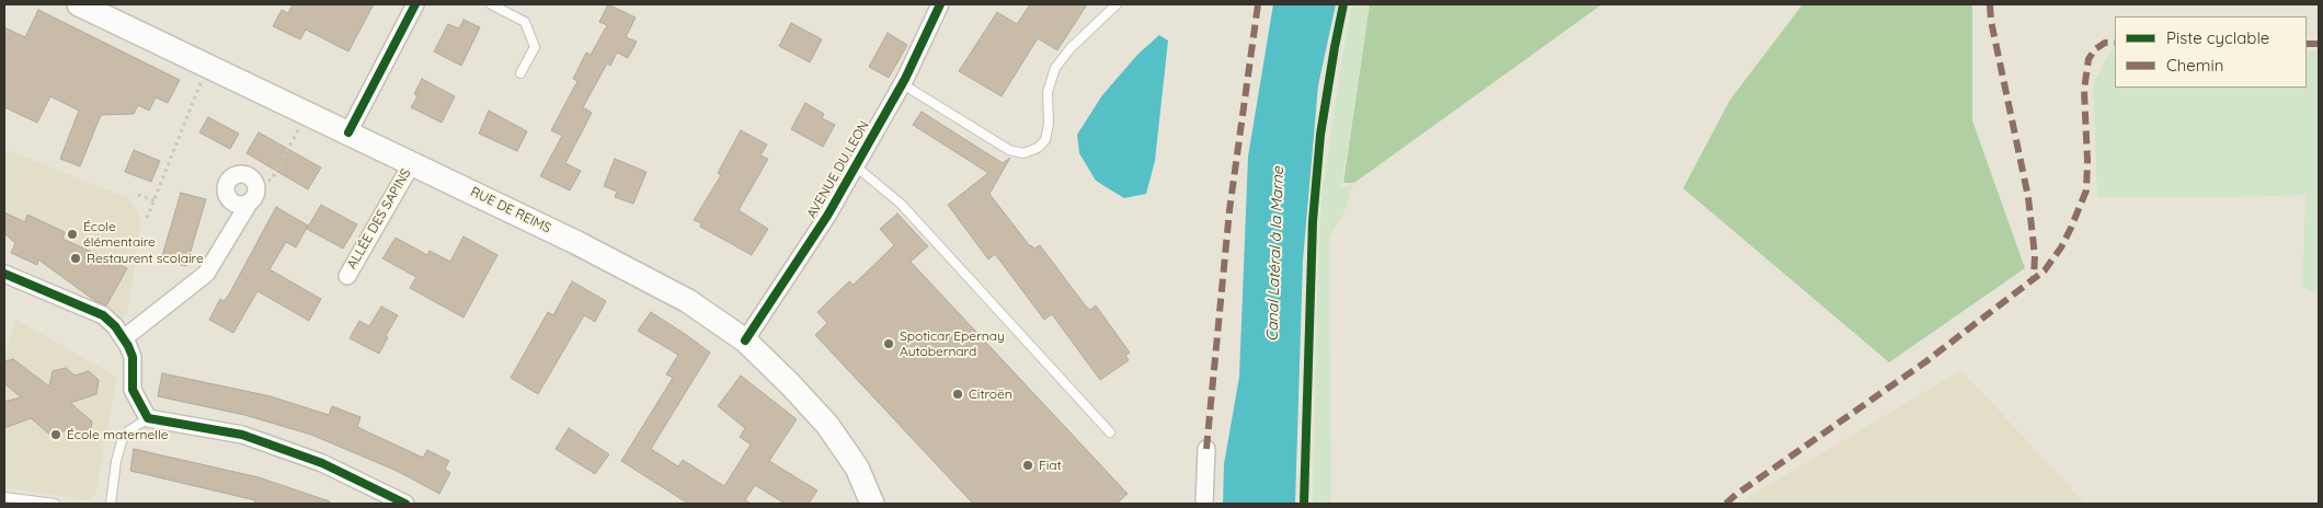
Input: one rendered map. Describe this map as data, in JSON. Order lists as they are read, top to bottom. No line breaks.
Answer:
{"streets":{"main road":["RUE DE REIMS"],"street":["AVENUE DU LEON","ALLÉE DES SAPINS"]},"crossings":[["AVENUE DU LEON","RUE DE REIMS"],["RUE DE REIMS","ALLÉE DES SAPINS"]],"water":["Canal Latéral à la Marne"],"places":["École élémentaire","Restaurent scolaire","Spoticar Epernay Autobernard","Citroën","École maternelle","Fiat"],"legend":["Piste cyclable","Chemin"]}
